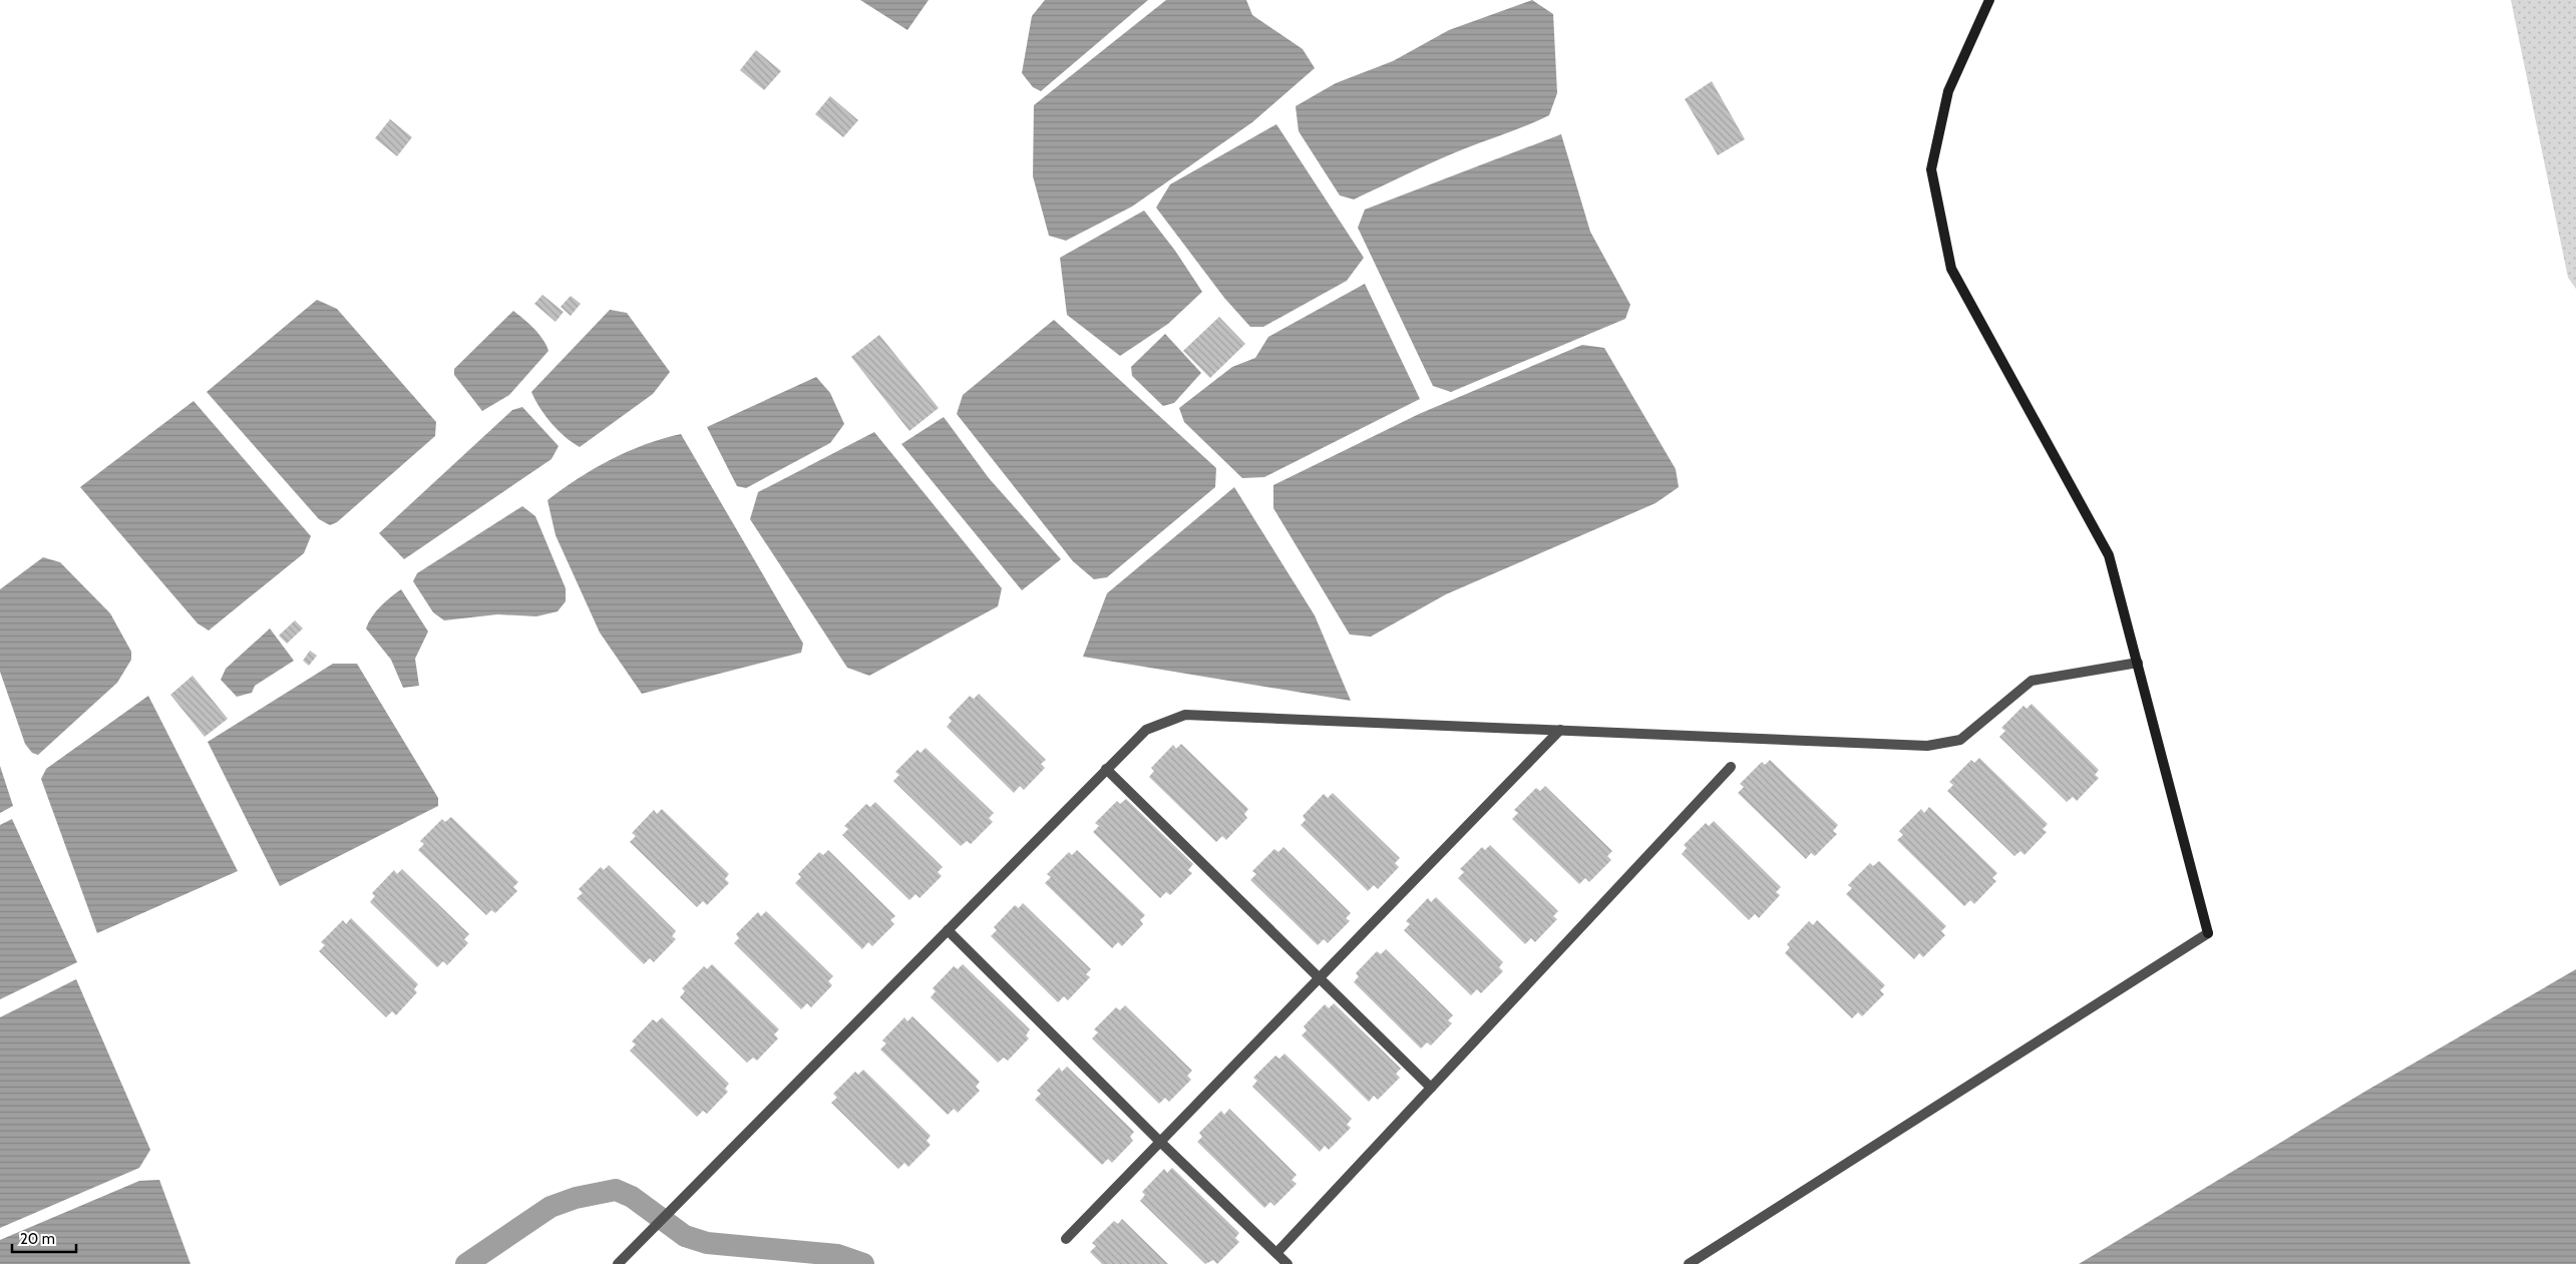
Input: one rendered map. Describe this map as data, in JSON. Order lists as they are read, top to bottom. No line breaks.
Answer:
{"scale_bar":"20 m"}
